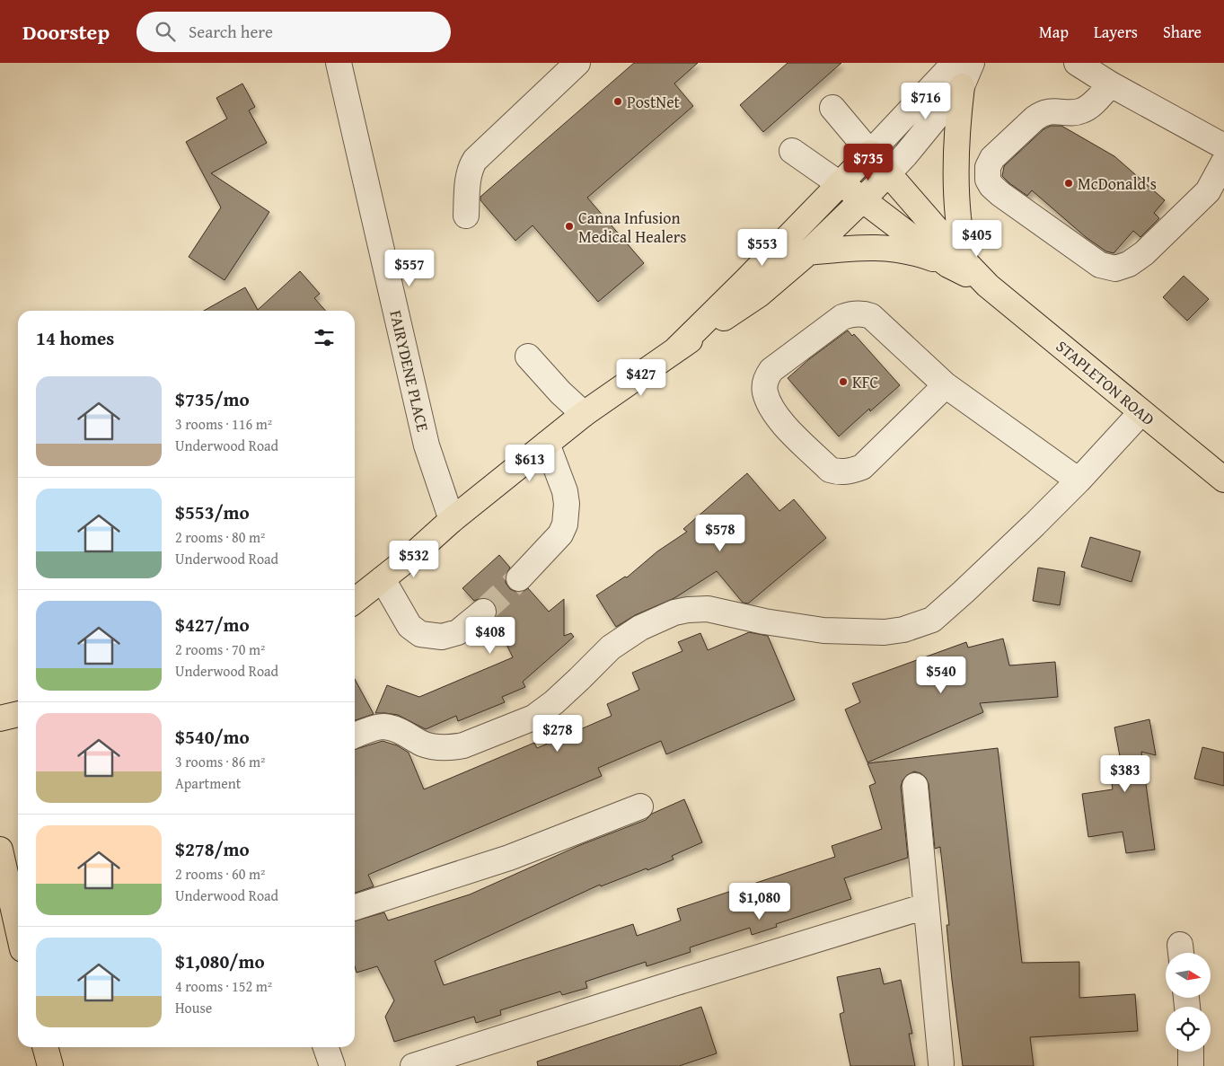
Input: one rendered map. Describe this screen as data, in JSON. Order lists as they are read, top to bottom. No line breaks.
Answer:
{"streets":{"main road":["STAPLETON ROAD"],"street":["FAIRYDENE PLACE"]},"places":["PostNet","McDonald's","Canna Infusion Medical Healers","KFC"],"north":"right","page":{"header":"Doorstep","search":"Search here","nav":["Map","Layers","Share"],"price":["$716","$735","$405","$553","$557","$427","$613","$578","$532","$408","$540","$278","$383","$1,080"],"heading":"14 homes","list":[{"name":"$735/mo","note":"3 rooms · 116 m² · Underwood Road"},{"name":"$553/mo","note":"2 rooms · 80 m² · Underwood Road"},{"name":"$427/mo","note":"2 rooms · 70 m² · Underwood Road"},{"name":"$540/mo","note":"3 rooms · 86 m² · Apartment"},{"name":"$278/mo","note":"2 rooms · 60 m² · Underwood Road"},{"name":"$1,080/mo","note":"4 rooms · 152 m² · House"}]}}
